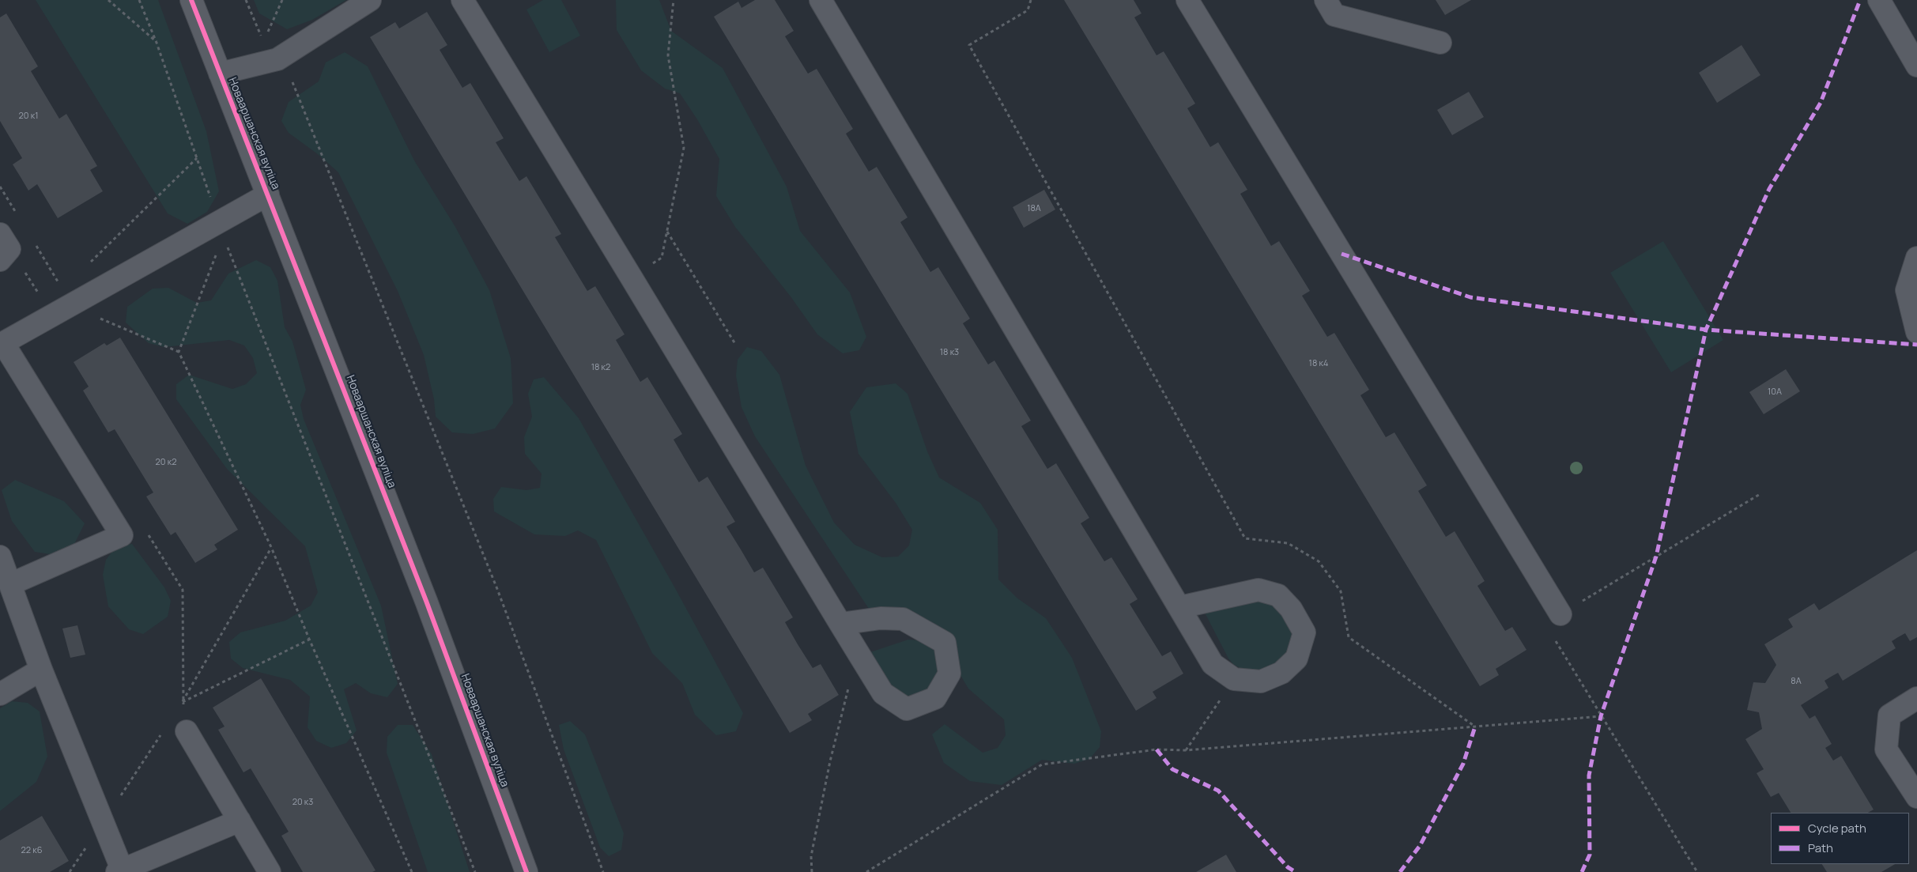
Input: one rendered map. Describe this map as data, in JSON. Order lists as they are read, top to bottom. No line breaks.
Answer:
{"streets":{"street":["Новааршанская вуліца"]},"house_numbers":["20 к1","18А","18 к3","18 к4","18 к2","10А","20 к2","8А","20 к3","22 к6"],"legend":["Cycle path","Path"]}
